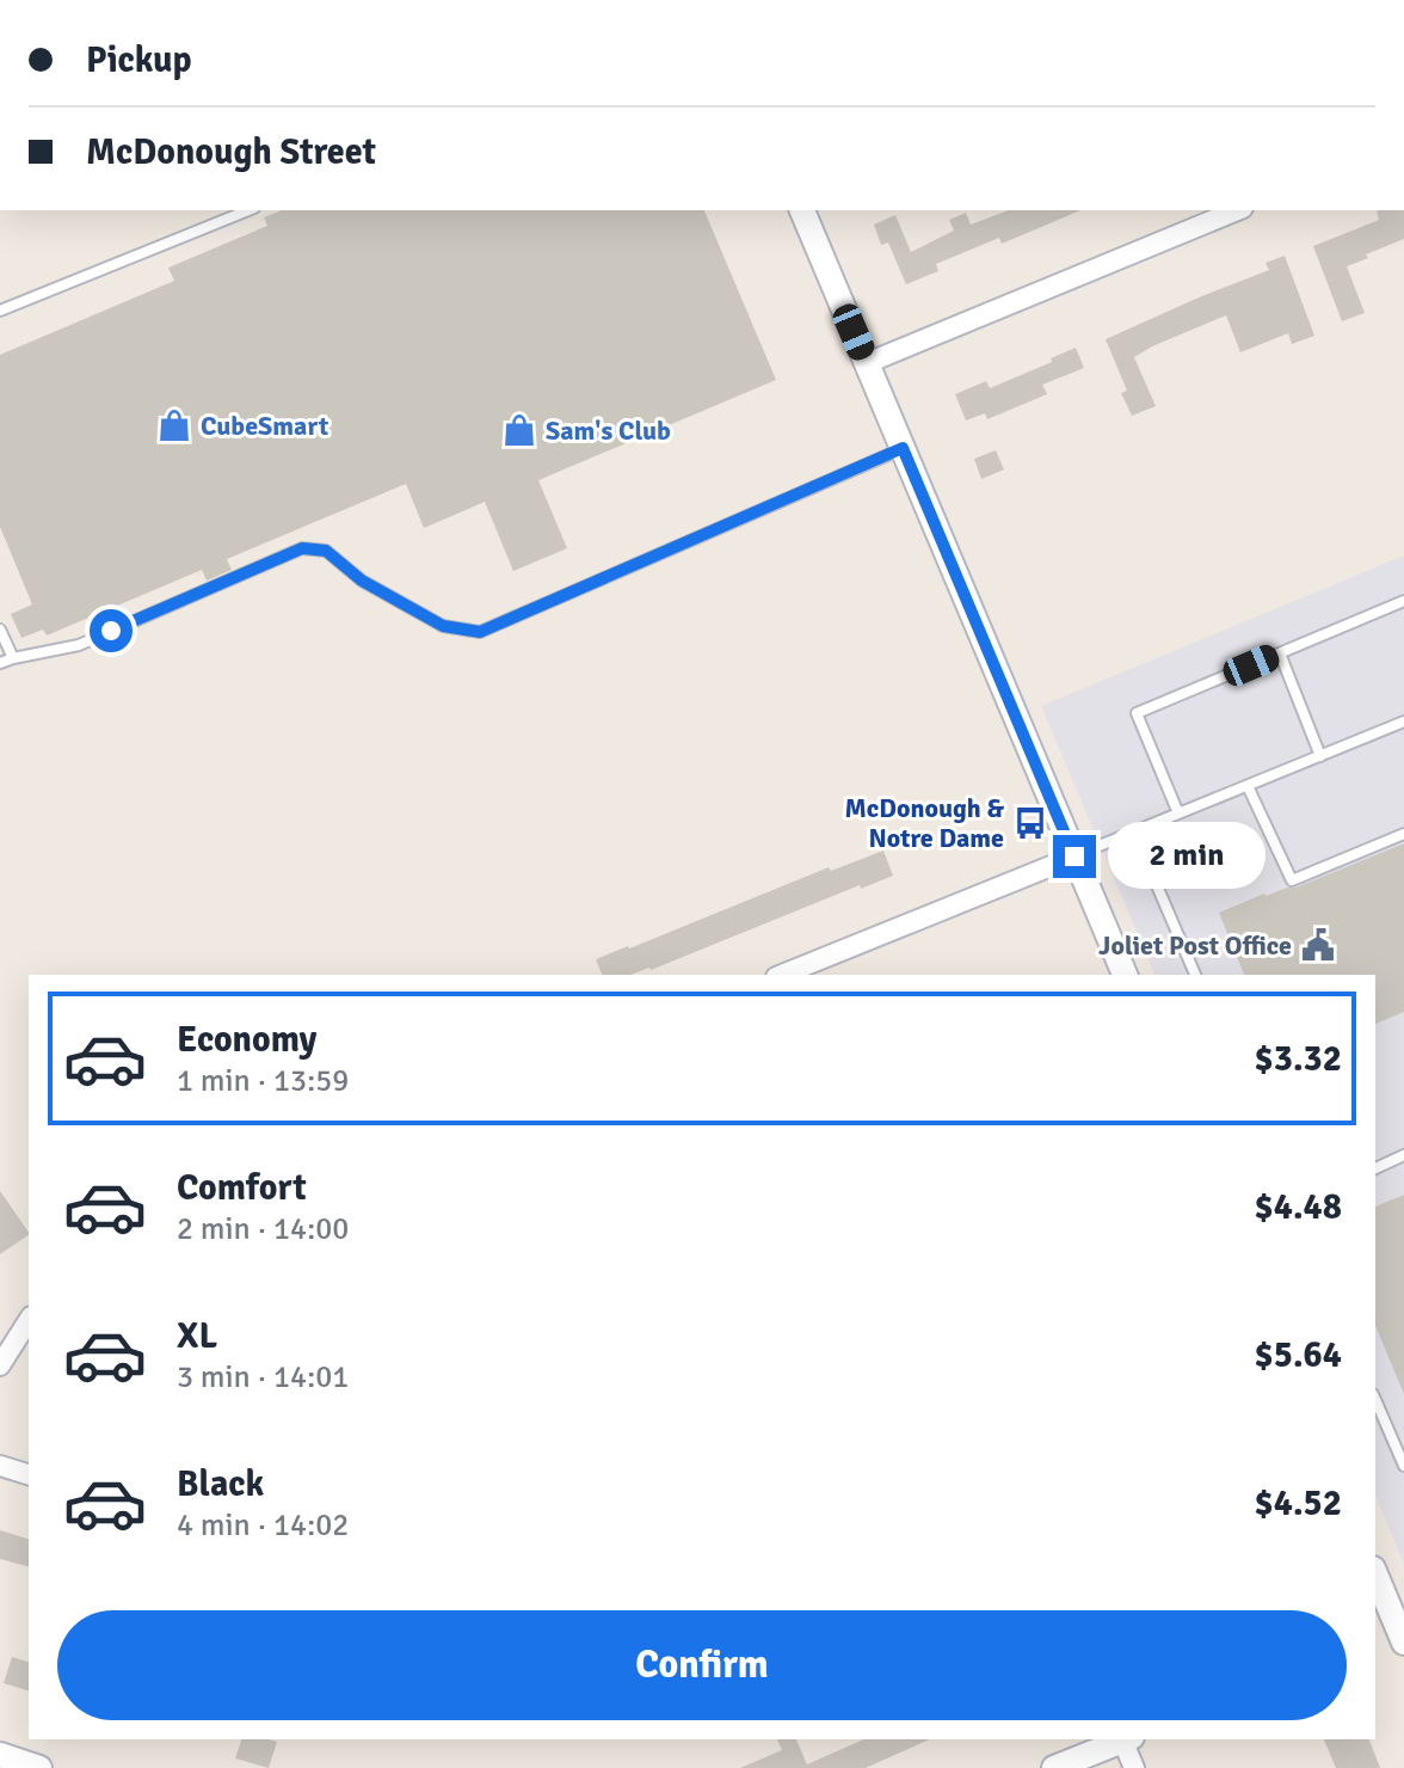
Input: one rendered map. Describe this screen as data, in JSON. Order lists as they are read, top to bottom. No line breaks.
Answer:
{"places":{"shop":["CubeSmart","Sam's Club"],"bus stop":["McDonough & Notre Dame"],"public building":["Joliet Post Office"]},"page":{"banner":["Pickup","McDonough Street"],"bubble":"2 min","list":[{"name":"Economy","note":"1 min · 13:59","value":"$3.32"},{"name":"Comfort","note":"2 min · 14:00","value":"$4.48"},{"name":"XL","note":"3 min · 14:01","value":"$5.64"},{"name":"Black","note":"4 min · 14:02","value":"$4.52"}],"buttons":"Confirm"}}
